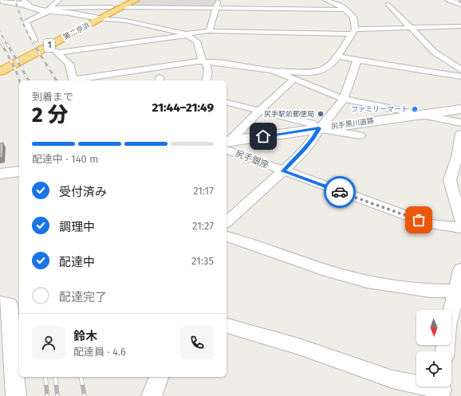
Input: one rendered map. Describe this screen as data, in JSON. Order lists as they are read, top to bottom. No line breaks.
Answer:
{"streets":{"highway":["第二京浜","1"],"main road":["尻手黒川道路"],"street":["尻手銀座"]},"crossings":[["尻手黒川道路","尻手銀座"]],"places":["ファミリーマート","尻手駅前郵便局"],"north":"bottom","page":{"heading":["2 分","到着まで","21:44–21:49"],"panel":["鈴木","配達員 · 4.6"],"bar":"配達中 · 140 m","list":[["受付済み","21:17"],["調理中","21:27"],["配達中","21:35"],"配達完了"]}}
